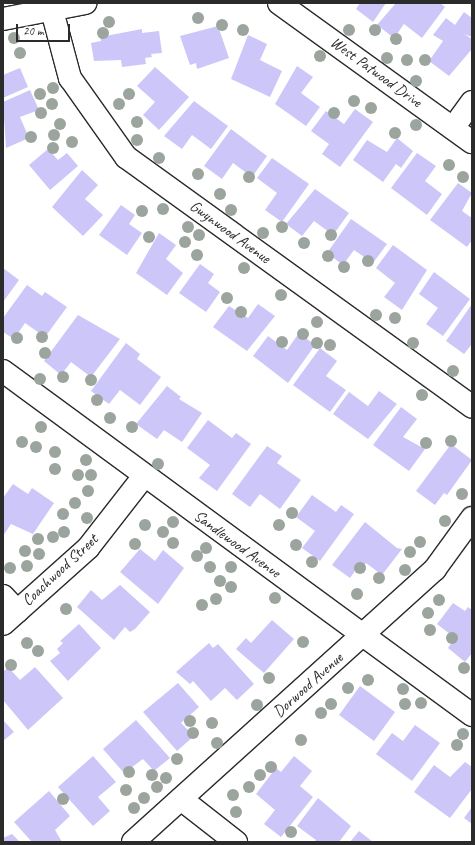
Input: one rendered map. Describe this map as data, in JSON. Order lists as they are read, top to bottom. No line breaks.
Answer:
{"streets":{"street":["West Patwood Drive","Gwynwood Avenue","Sandlewood Avenue","Coachwood Street","Dorwood Avenue"]},"crossings":[["Sandlewood Avenue","Coachwood Street"],["Sandlewood Avenue","Dorwood Avenue"]],"scale_bar":"20 m"}
